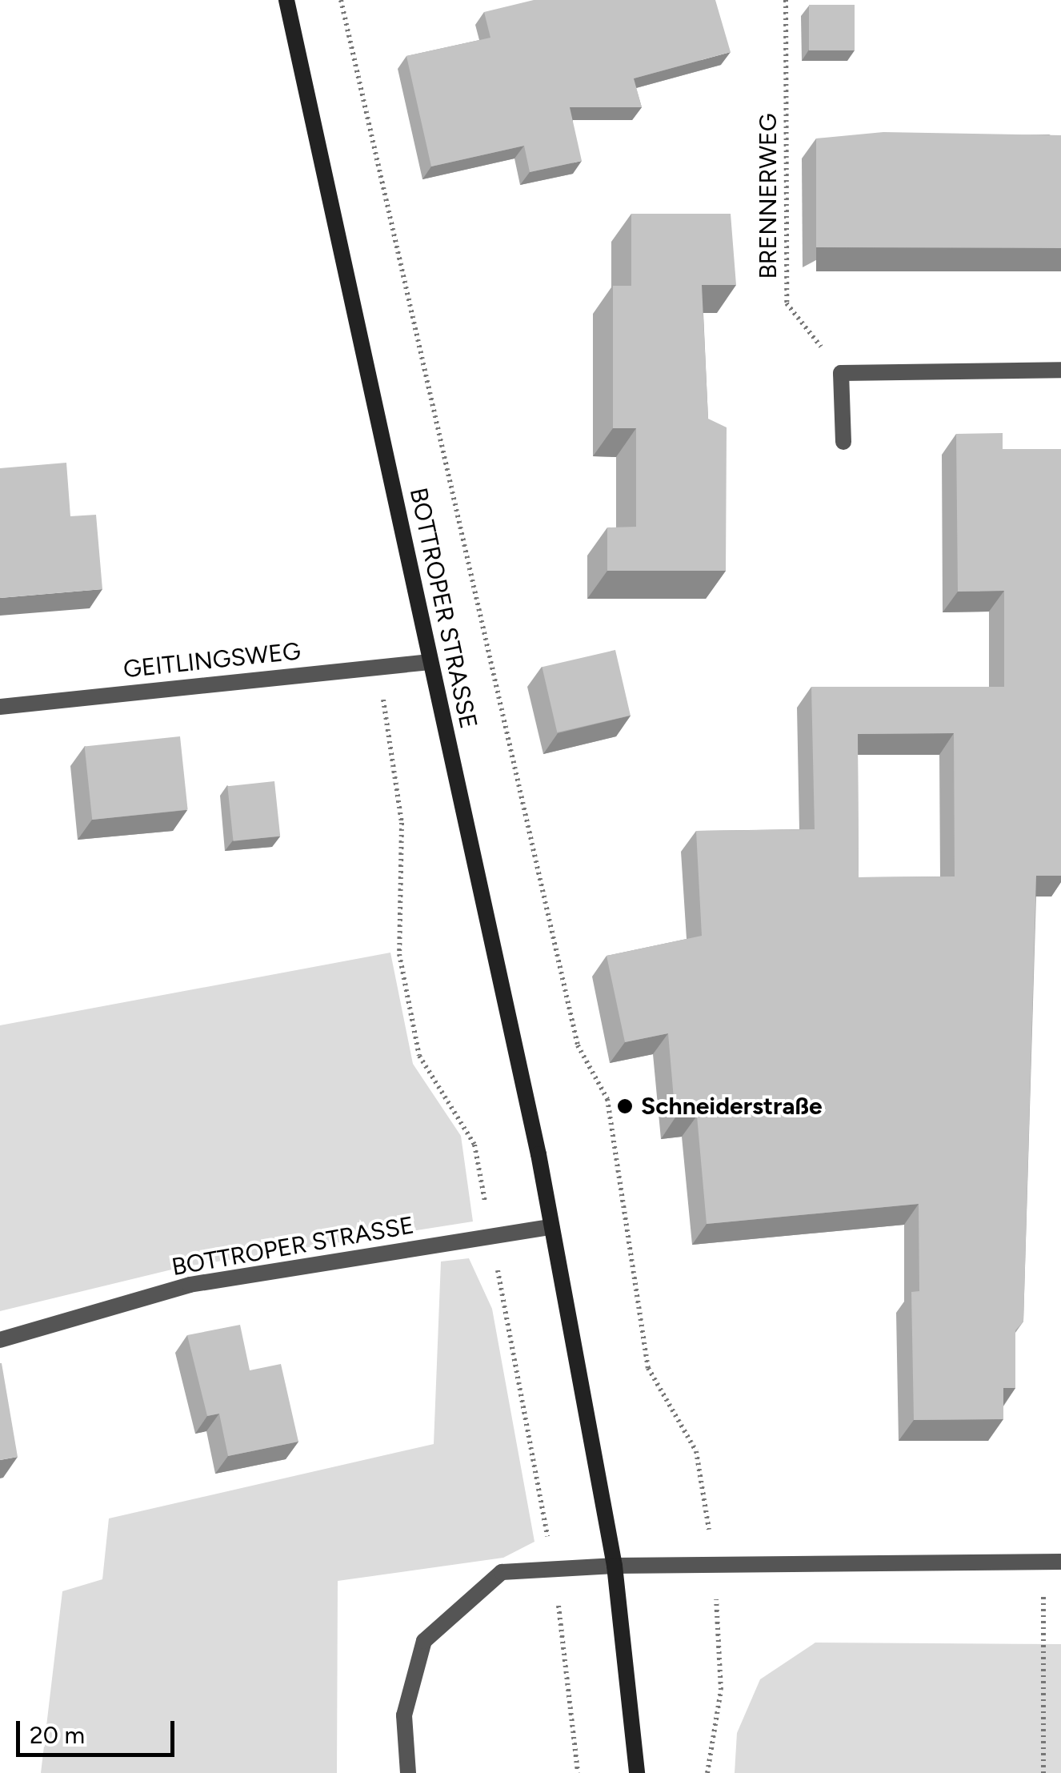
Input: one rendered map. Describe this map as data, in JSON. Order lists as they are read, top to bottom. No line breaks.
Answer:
{"streets":{"main road":["BOTTROPER STRASSE"],"street":["GEITLINGSWEG"],"path":["BRENNERWEG"]},"crossings":[["BOTTROPER STRASSE","GEITLINGSWEG"]],"places":["Schneiderstraße"],"scale_bar":"20 m"}
